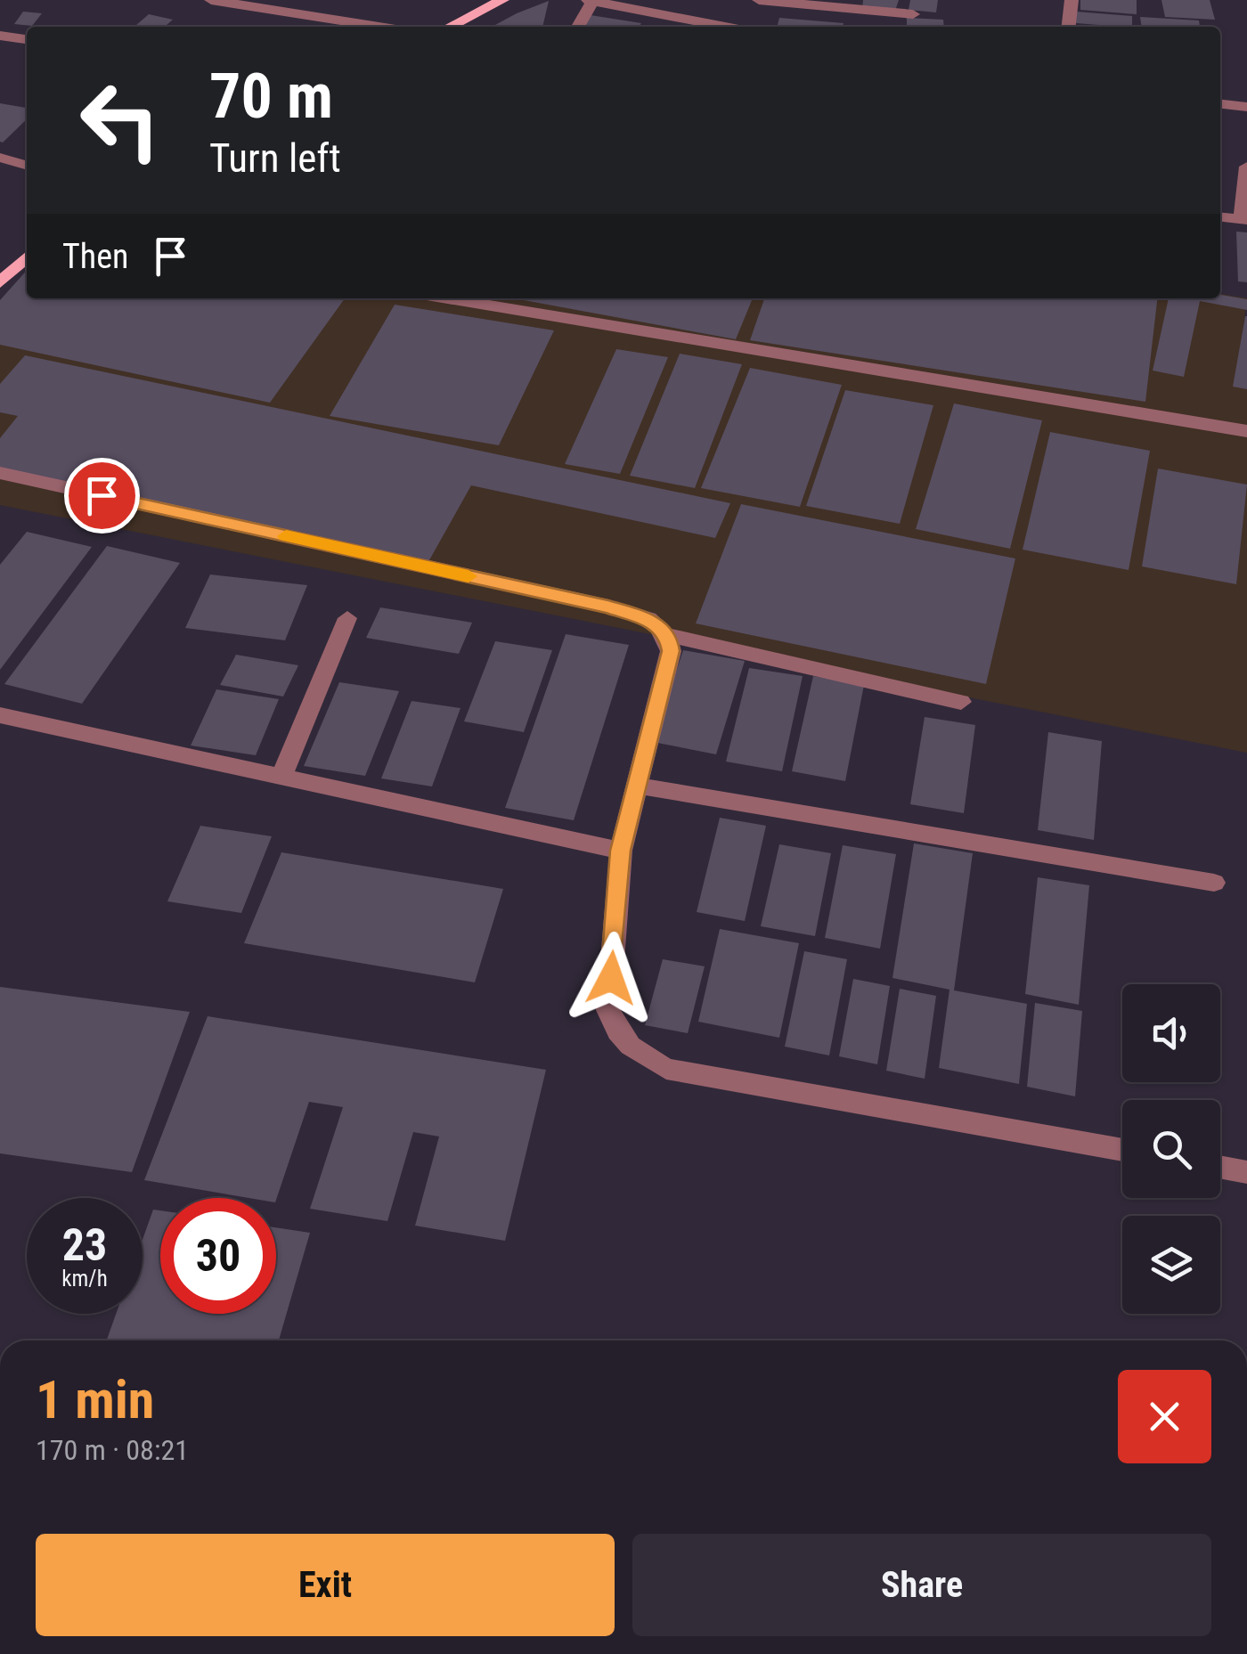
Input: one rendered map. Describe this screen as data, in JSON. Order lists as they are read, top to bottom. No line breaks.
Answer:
{"page":{"turn":["70 m","Turn left"],"then":"Then","speed":"23 km/h","limit":"30","heading":["1 min","170 m · 08:21"],"buttons":["Exit","Share"]}}
